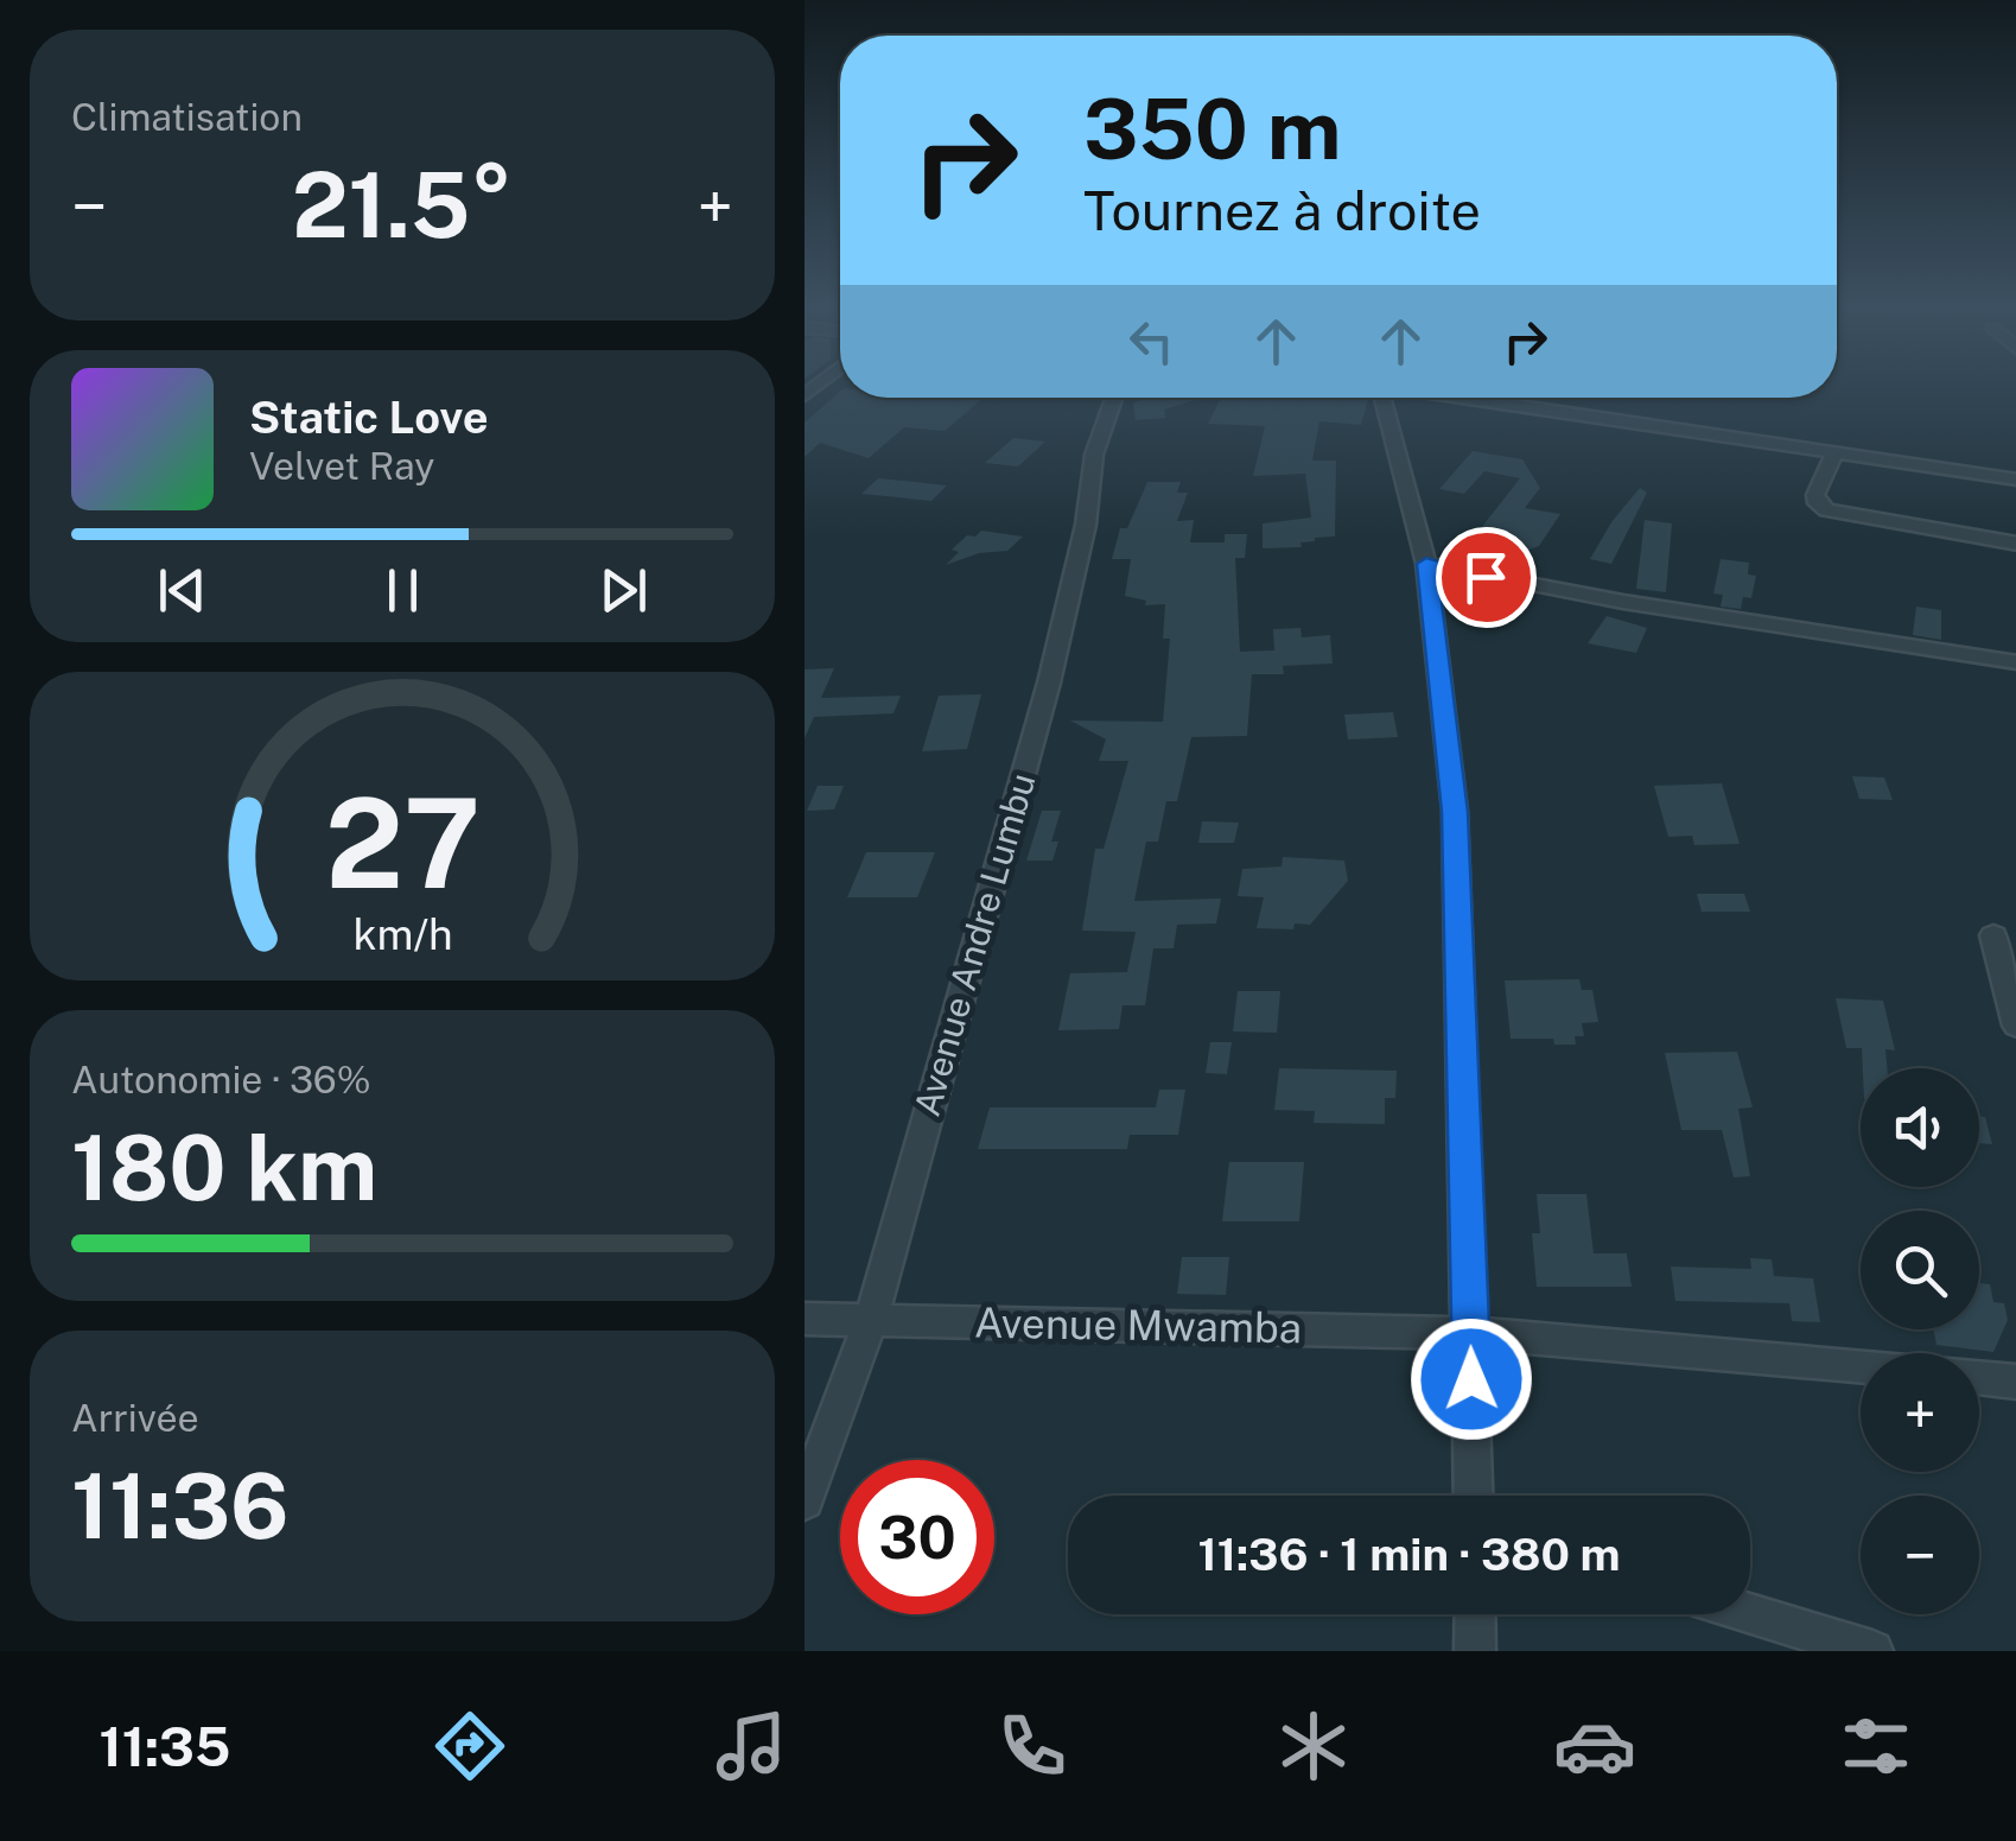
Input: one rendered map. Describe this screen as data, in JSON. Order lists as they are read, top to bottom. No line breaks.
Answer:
{"streets":{"street":["Avenue Andre Lumbu","Avenue Mwamba"]},"crossings":[["Avenue Andre Lumbu","Avenue Mwamba"]],"page":{"tile":["Climatisation",["Autonomie · 36%","180 km"],["Arrivée","11:36"]],"turn":["350 m","Tournez à droite"],"heat":["−","21.5°","+"],"song":["Static Love","Velvet Ray"],"map_buttons":["+","−"],"limit":"30","trip":"11:36 · 1 min · 380 m","tabs":"11:35","gauge":["27","km/h"]}}
